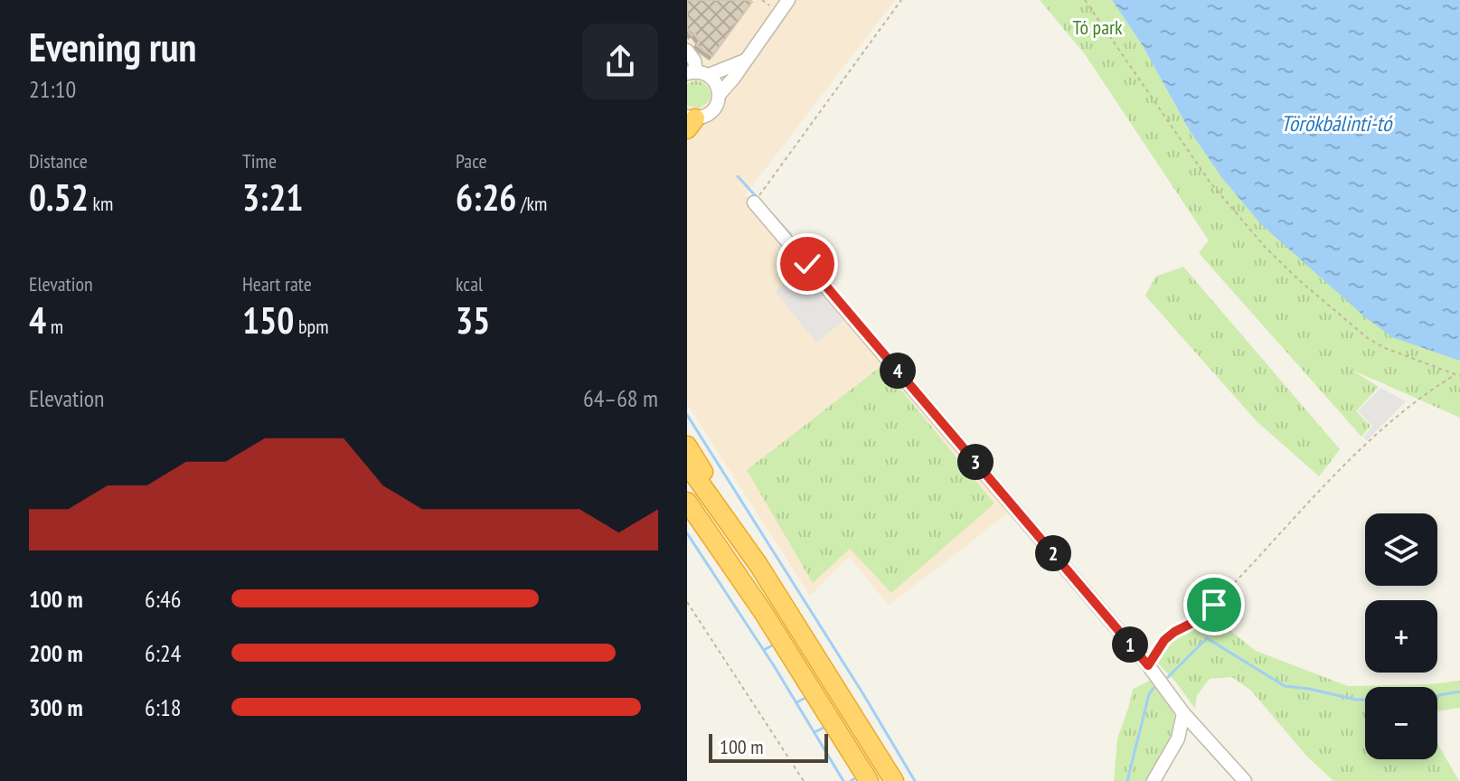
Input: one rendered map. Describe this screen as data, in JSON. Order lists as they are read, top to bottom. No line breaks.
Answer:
{"water":["Törökbálinti-tó"],"parks":["Tó park"],"scale_bar":"100 m","page":{"heading":["Evening run","21:10"],"stats":[["Distance","0.52 km"],["Time","3:21"],["Pace","6:26 /km"],["Elevation","4 m"],["Heart rate","150 bpm"],["kcal","35"]],"pins":["4","3","2","1"],"chart":["Elevation","64–68 m"],"map_buttons":["+","−"],"list":[{"name":"100 m","note":"6:46"},{"name":"200 m","note":"6:24"},{"name":"300 m","note":"6:18"}],"scale":"100 m"}}
